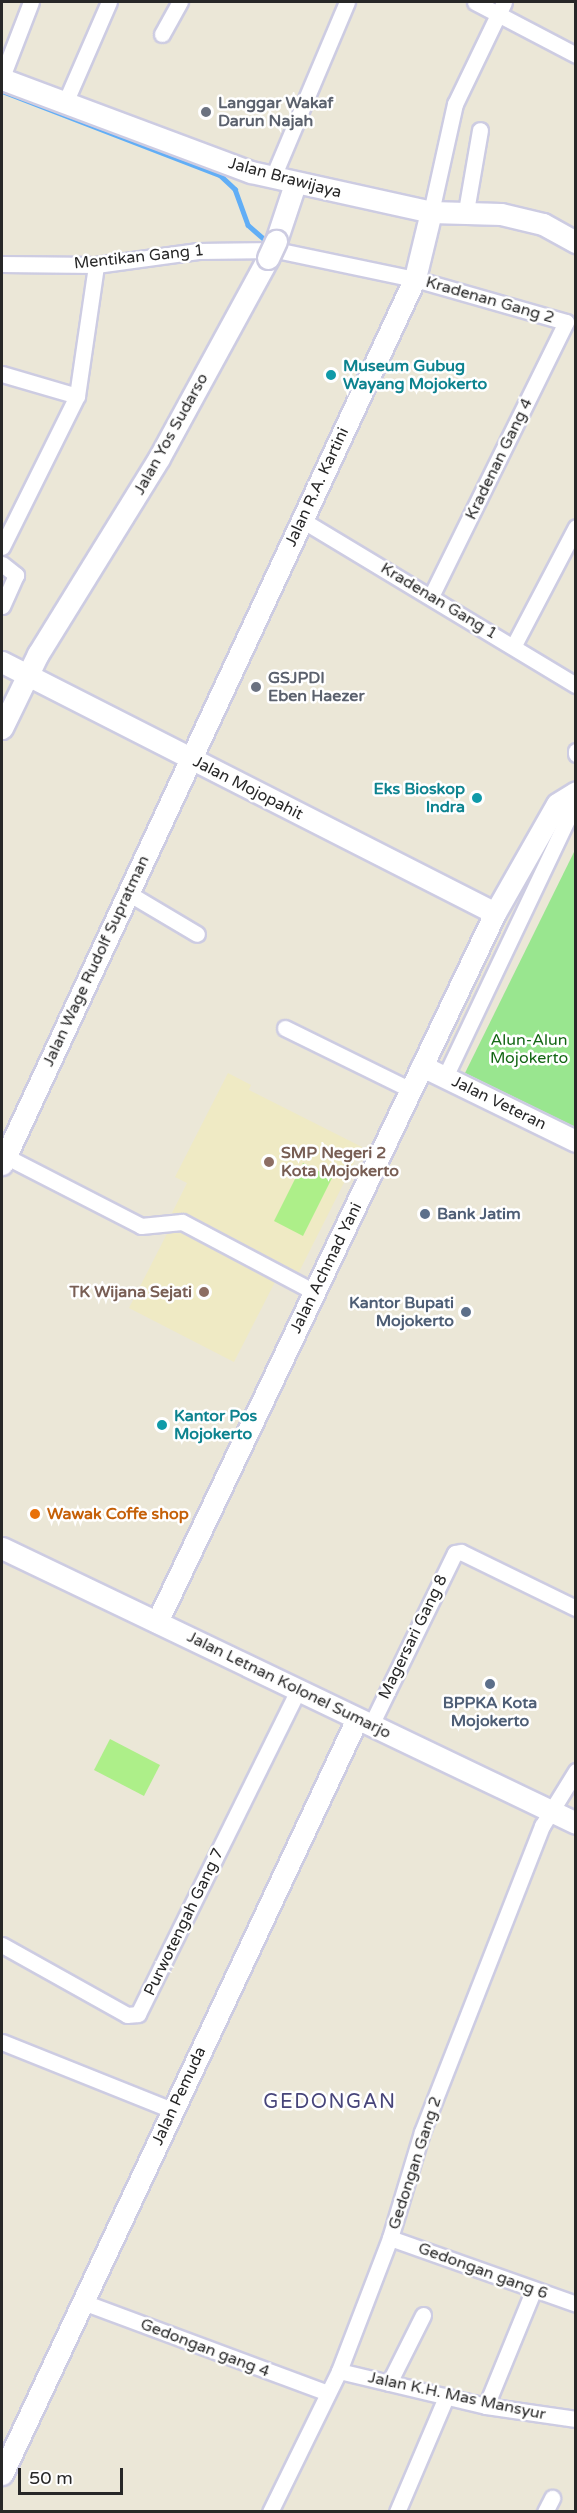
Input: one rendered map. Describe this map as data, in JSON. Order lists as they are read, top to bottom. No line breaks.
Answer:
{"streets":{"street":["Jalan Brawijaya","Mentikan Gang 1","Kradenan Gang 2","Jalan Yos Sudarso","Kradenan Gang 4","Jalan R.A. Kartini","Kradenan Gang 1","Jalan Mojopahit","Jalan Wage Rudolf Supratman","Jalan Veteran","Jalan Achmad Yani","Magersari Gang 8","Jalan Letnan Kolonel Sumarjo","Purwotengah Gang 7","Jalan Pemuda","Gedongan Gang 2","Gedongan gang 6","Gedongan gang 4","Jalan K.H. Mas Mansyur"]},"crossings":[["Jalan Brawijaya","Jalan Yos Sudarso"],["Jalan Brawijaya","Jalan R.A. Kartini"],["Mentikan Gang 1","Kradenan Gang 2"],["Mentikan Gang 1","Jalan Yos Sudarso"],["Mentikan Gang 1","Jalan R.A. Kartini"],["Kradenan Gang 2","Kradenan Gang 4"],["Kradenan Gang 2","Jalan R.A. Kartini"],["Jalan Yos Sudarso","Jalan Mojopahit"],["Kradenan Gang 4","Kradenan Gang 1"],["Jalan R.A. Kartini","Kradenan Gang 1"],["Jalan R.A. Kartini","Jalan Mojopahit"],["Jalan R.A. Kartini","Jalan Wage Rudolf Supratman"],["Jalan Mojopahit","Jalan Wage Rudolf Supratman"],["Jalan Mojopahit","Jalan Achmad Yani"],["Jalan Veteran","Jalan Achmad Yani"],["Jalan Achmad Yani","Jalan Letnan Kolonel Sumarjo"],["Magersari Gang 8","Jalan Letnan Kolonel Sumarjo"],["Magersari Gang 8","Jalan Pemuda"],["Jalan Letnan Kolonel Sumarjo","Purwotengah Gang 7"],["Jalan Letnan Kolonel Sumarjo","Jalan Pemuda"],["Jalan Letnan Kolonel Sumarjo","Gedongan Gang 2"],["Jalan Pemuda","Gedongan gang 4"],["Gedongan Gang 2","Gedongan gang 6"],["Gedongan Gang 2","Gedongan gang 4"],["Gedongan Gang 2","Jalan K.H. Mas Mansyur"]],"districts":["GEDONGAN"],"parks":["Alun-Alun Mojokerto"],"places":["Langgar Wakaf Darun Najah","Museum Gubug Wayang Mojokerto","GSJPDI Eben Haezer","Eks Bioskop Indra","SMP Negeri 2 Kota Mojokerto","Bank Jatim","TK Wijana Sejati","Kantor Bupati Mojokerto","Kantor Pos Mojokerto","Wawak Coffe shop","BPPKA Kota Mojokerto"],"scale_bar":"50 m"}
